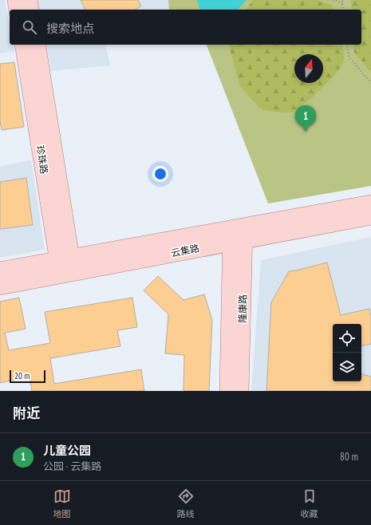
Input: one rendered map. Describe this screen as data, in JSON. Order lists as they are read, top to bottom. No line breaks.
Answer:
{"streets":{"main road":["珍珠路","云集路","隆康路"]},"crossings":[["珍珠路","云集路"],["云集路","隆康路"]],"scale_bar":"20 m","north":"top","page":{"search":"搜索地点","pins":"1","scale":"20 m","heading":"附近","list":[{"mark":"1","name":"儿童公园","note":"公园 · 云集路","value":"80 m"}],"nav":["地图","路线","收藏"]}}
